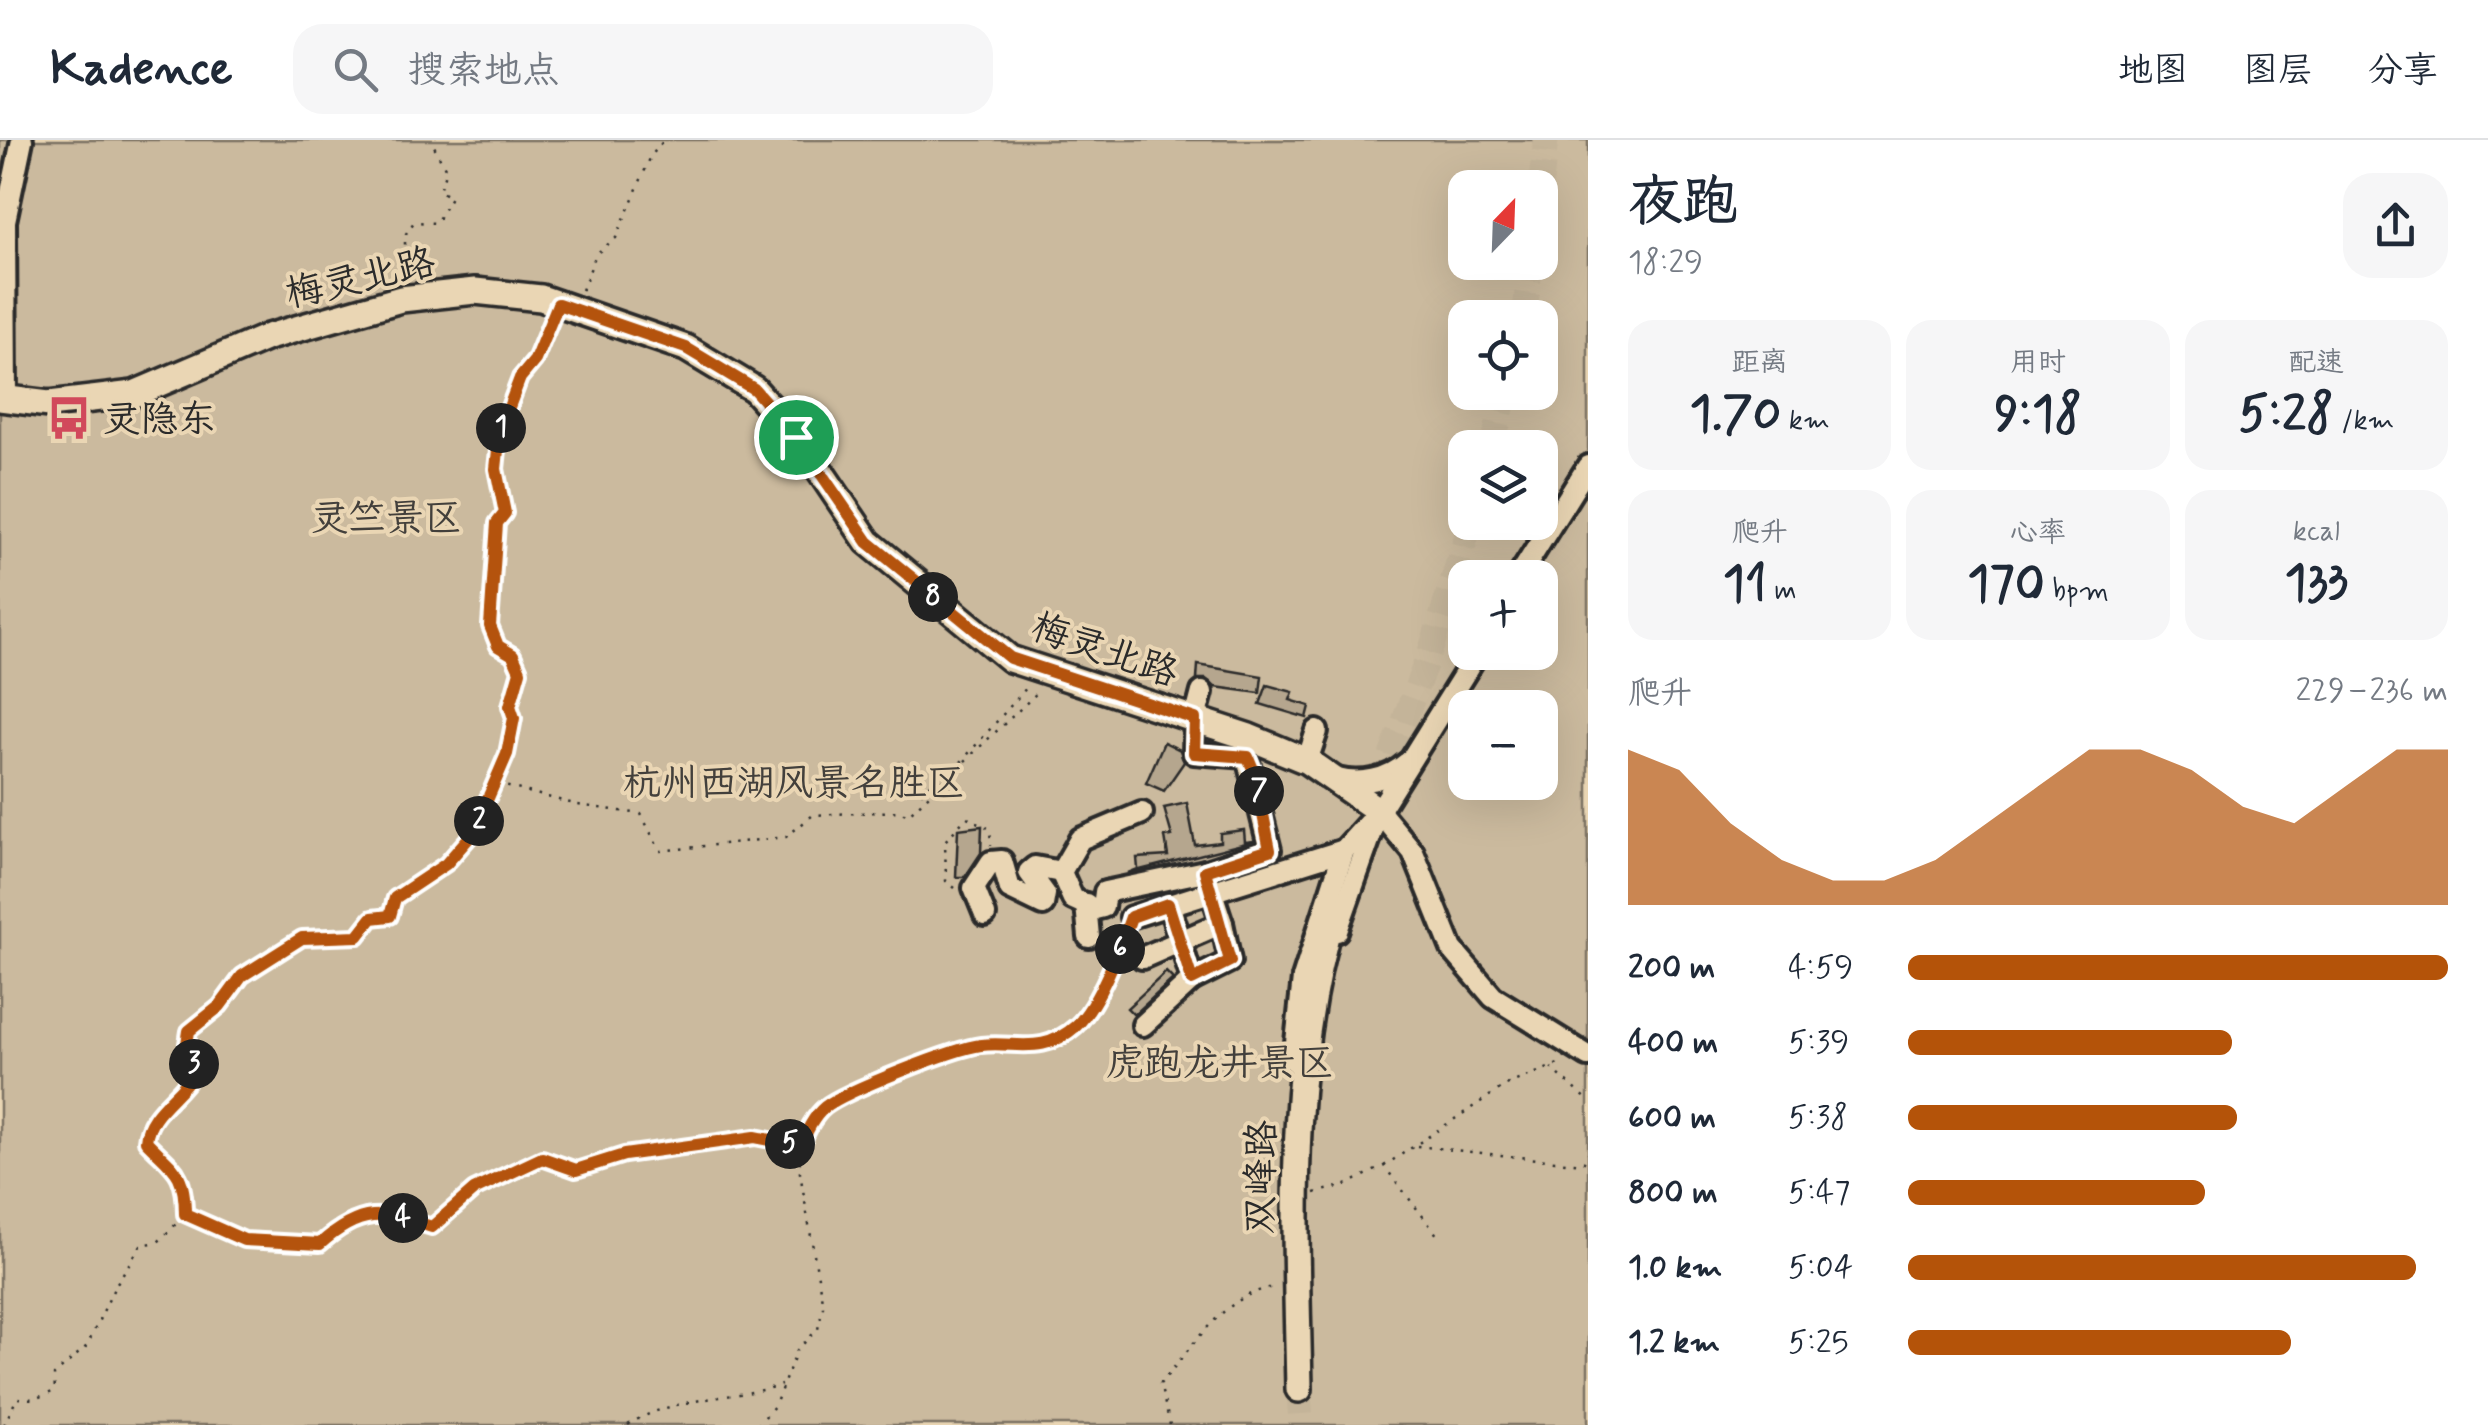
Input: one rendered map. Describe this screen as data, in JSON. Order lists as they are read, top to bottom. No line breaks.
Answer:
{"streets":{"main road":["梅灵北路","双峰路"]},"parks":["灵竺景区","杭州西湖风景名胜区","虎跑龙井景区"],"places":{"bus stop":["灵隐东"]},"north":"top right","page":{"header":"Kadence","search":"搜索地点","nav":["地图","图层","分享"],"heading":["夜跑","18:29"],"map_buttons":["+","−"],"stats":[["距离","1.70 km"],["用时","9:18"],["配速","5:28 /km"],["爬升","11 m"],["心率","170 bpm"],["kcal","133"]],"pins":["1","8","7","2","6","3","5","4"],"chart":["爬升","229–236 m"],"list":[{"name":"200 m","note":"4:59"},{"name":"400 m","note":"5:39"},{"name":"600 m","note":"5:38"},{"name":"800 m","note":"5:47"},{"name":"1.0 km","note":"5:04"},{"name":"1.2 km","note":"5:25"}]}}
